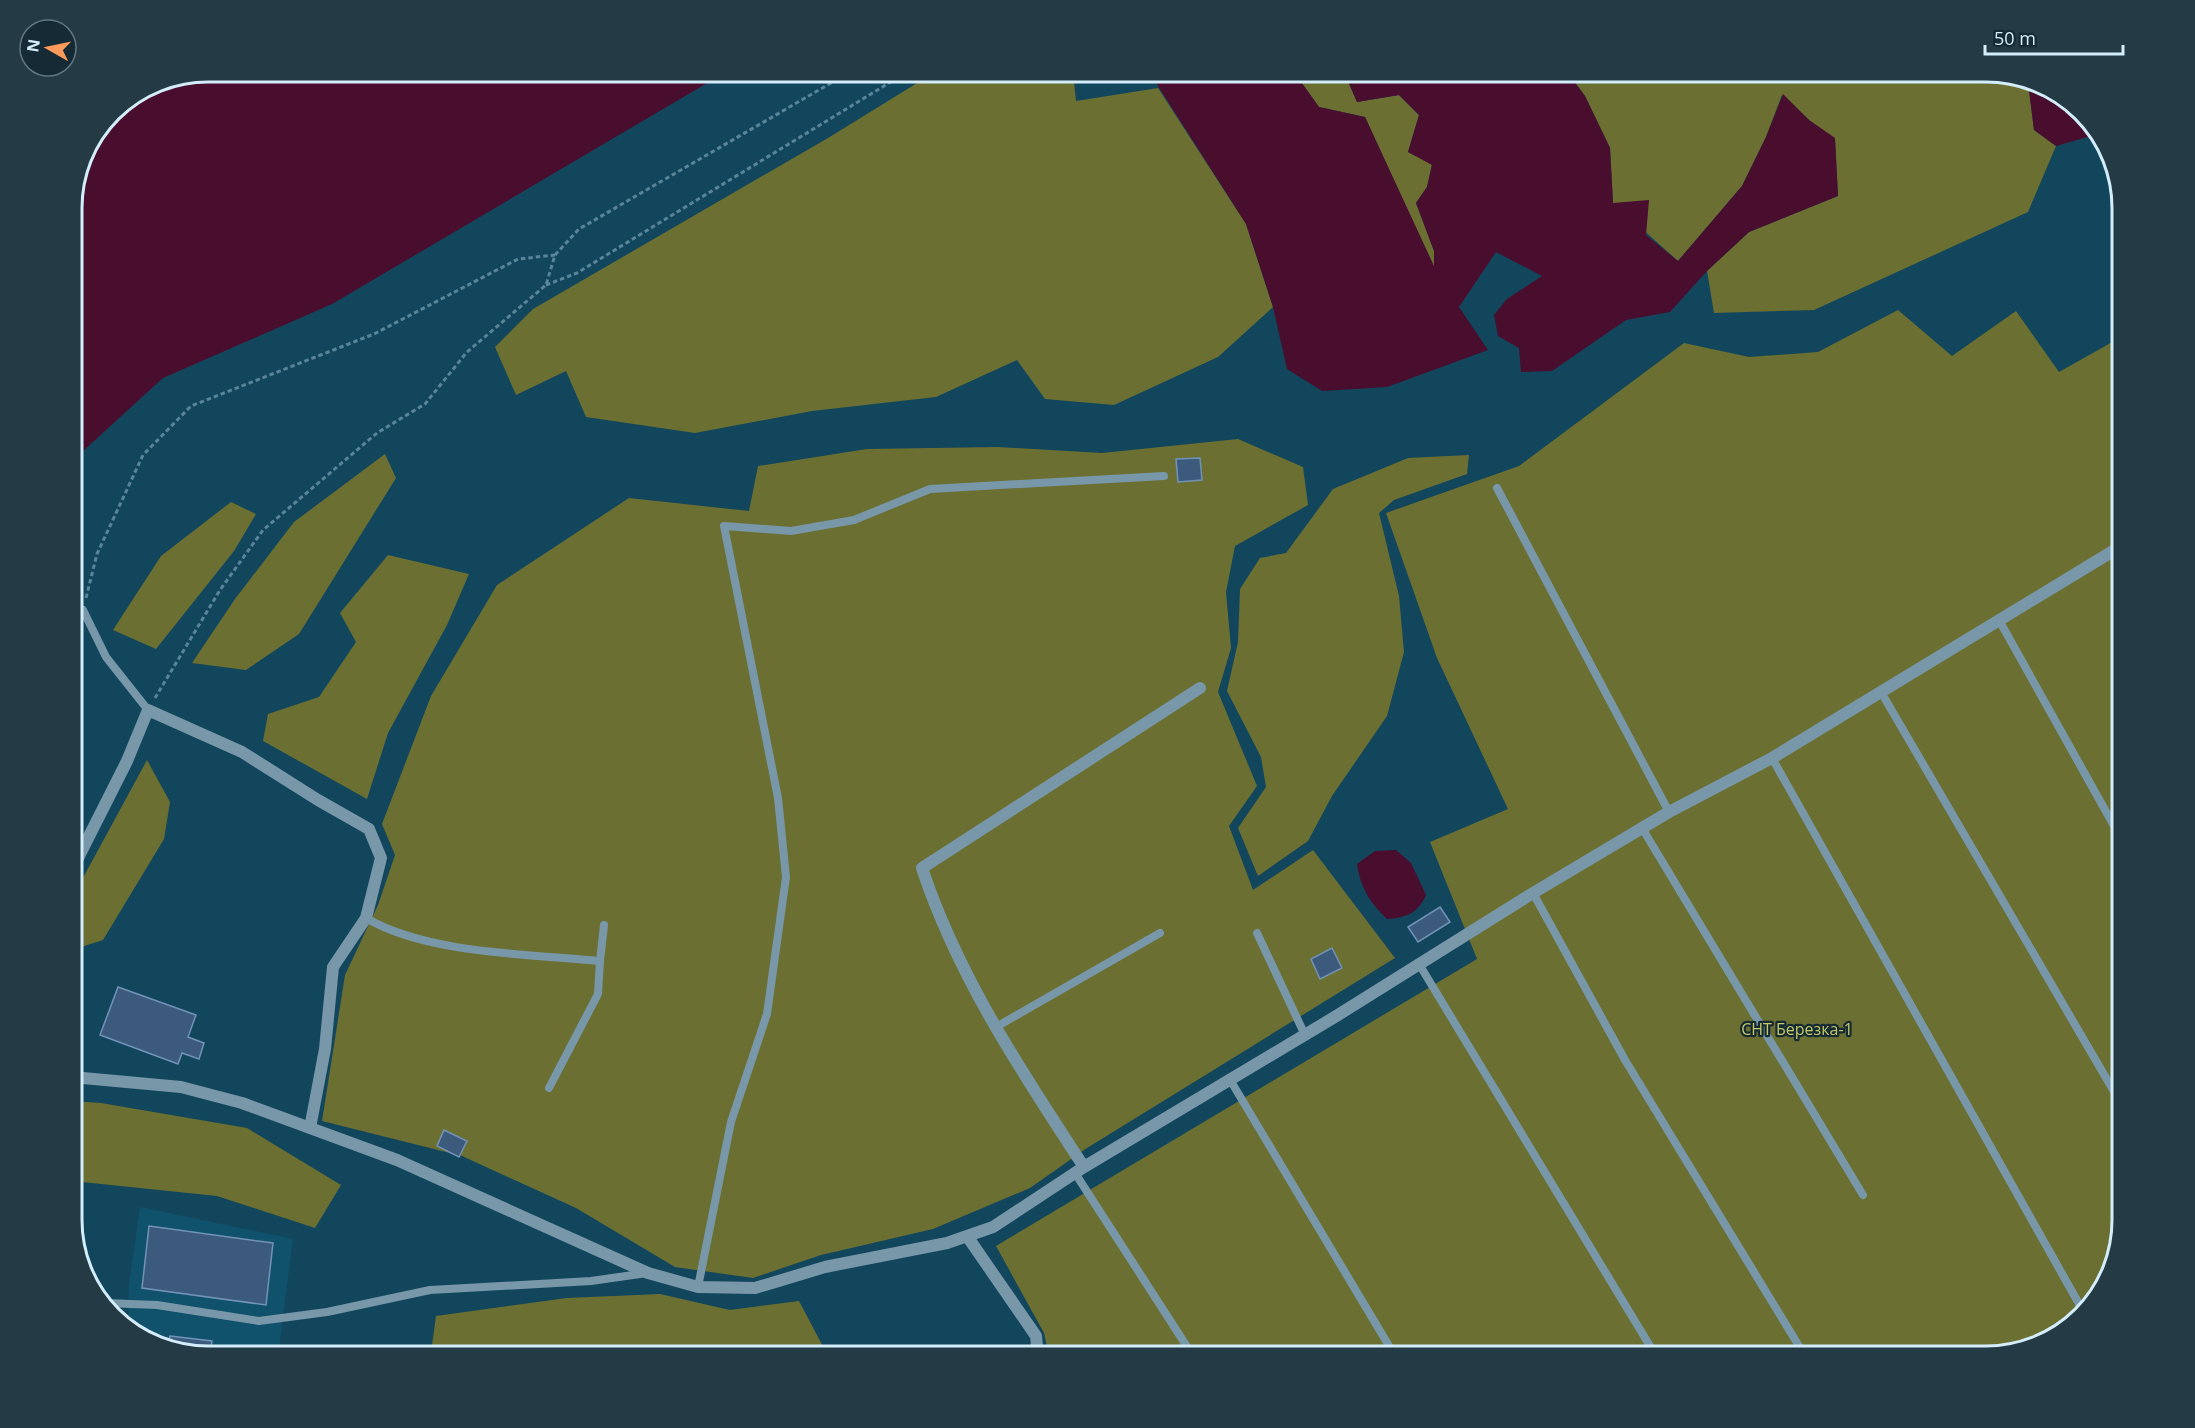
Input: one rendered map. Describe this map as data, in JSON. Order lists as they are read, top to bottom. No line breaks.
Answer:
{"parks":["СНТ Березка-1"],"scale_bar":"50 m","north":"left"}
